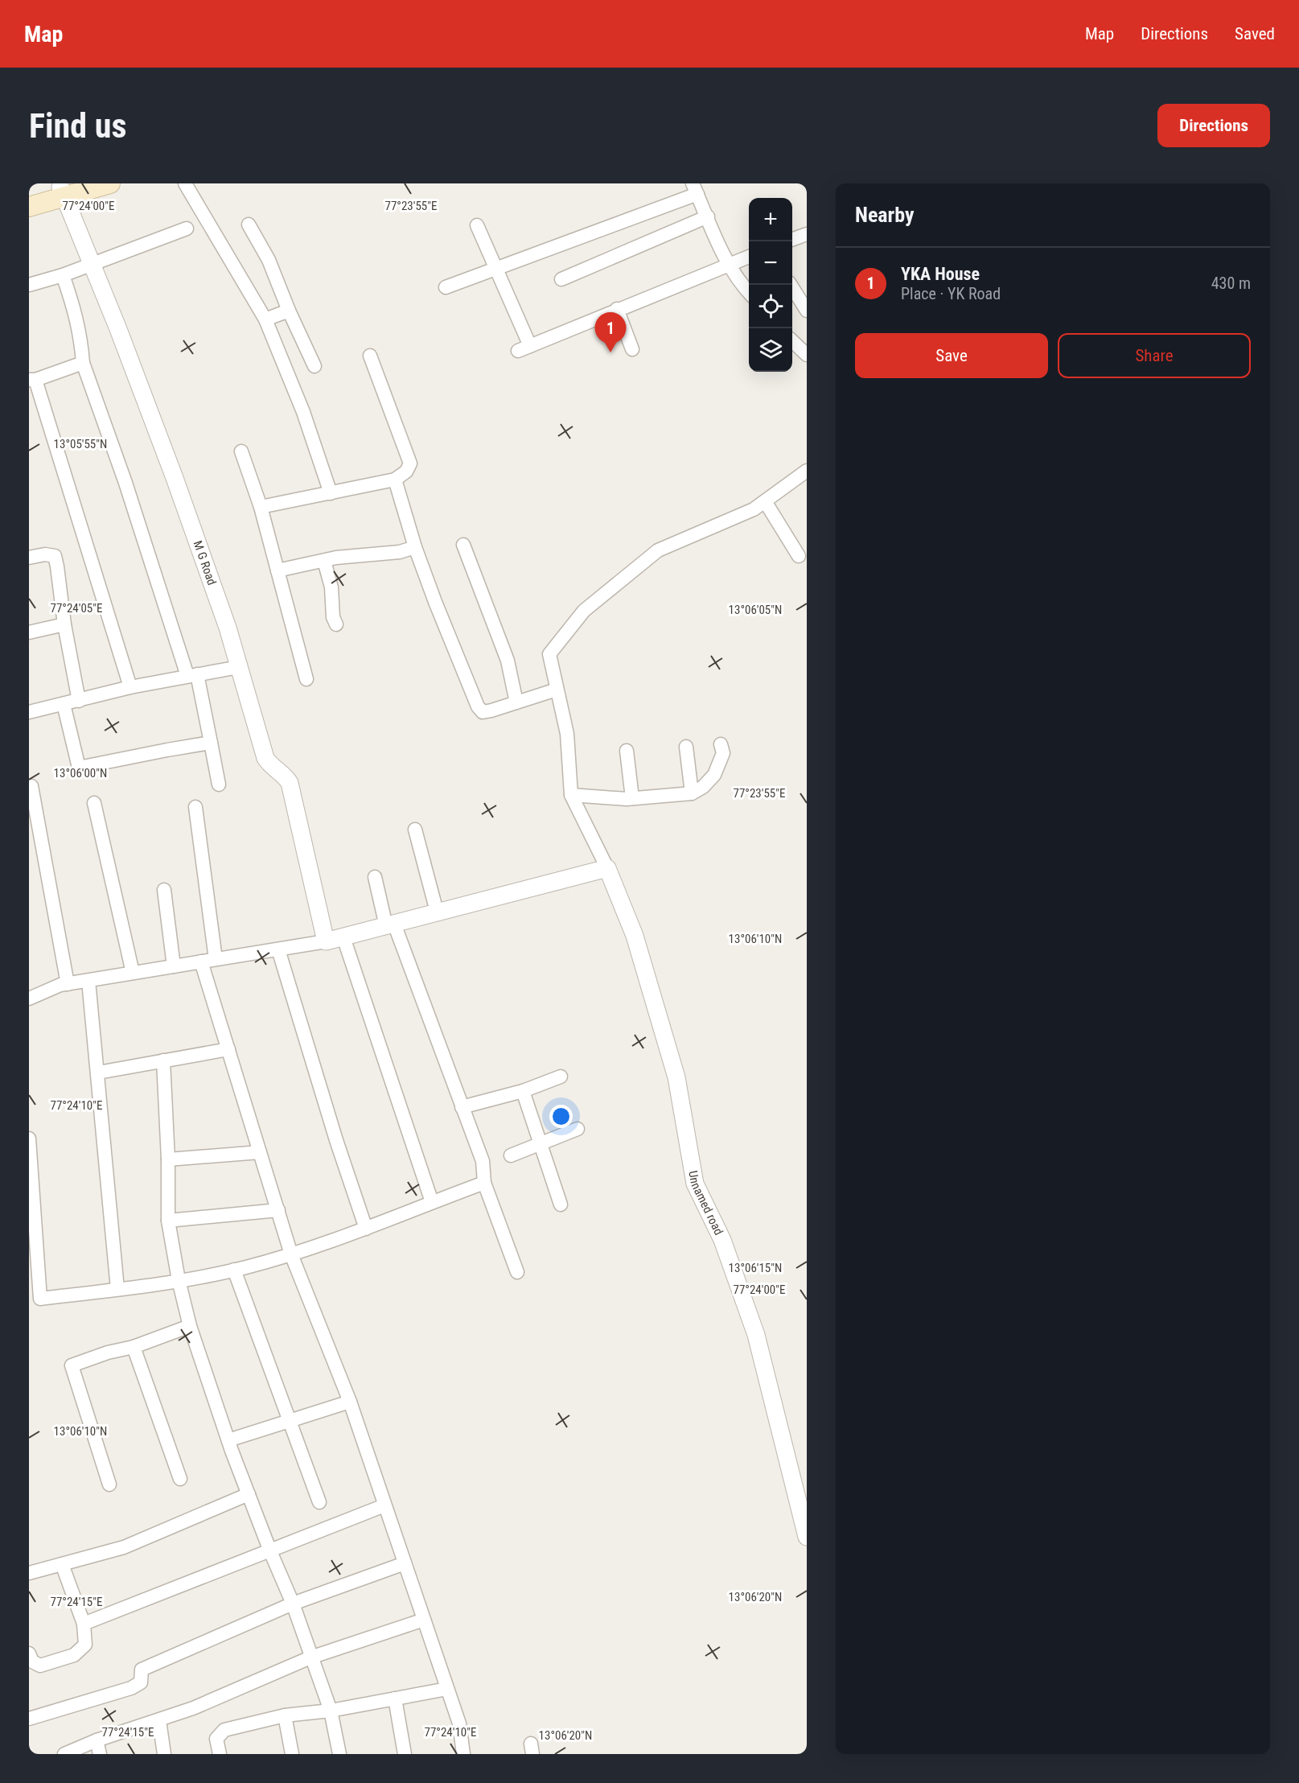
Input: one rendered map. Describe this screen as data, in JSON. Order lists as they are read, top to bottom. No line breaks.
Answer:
{"streets":{"street":["M G Road","Unnamed road"]},"page":{"header":"Map","nav":["Map","Directions","Saved"],"buttons":["Directions",["Save","Share"]],"title":"Find us","heading":"Nearby","map_buttons":["+","−"],"list":[{"mark":"1","name":"YKA House","note":"Place · YK Road","value":"430 m"}],"pins":"1"},"coordinates":["77°23'55\"E","77°24'00\"E","13°05'55\"N","77°24'05\"E","13°06'05\"N","13°06'00\"N","13°06'10\"N","77°24'10\"E","13°06'15\"N","13°06'20\"N","77°24'15\"E"]}
